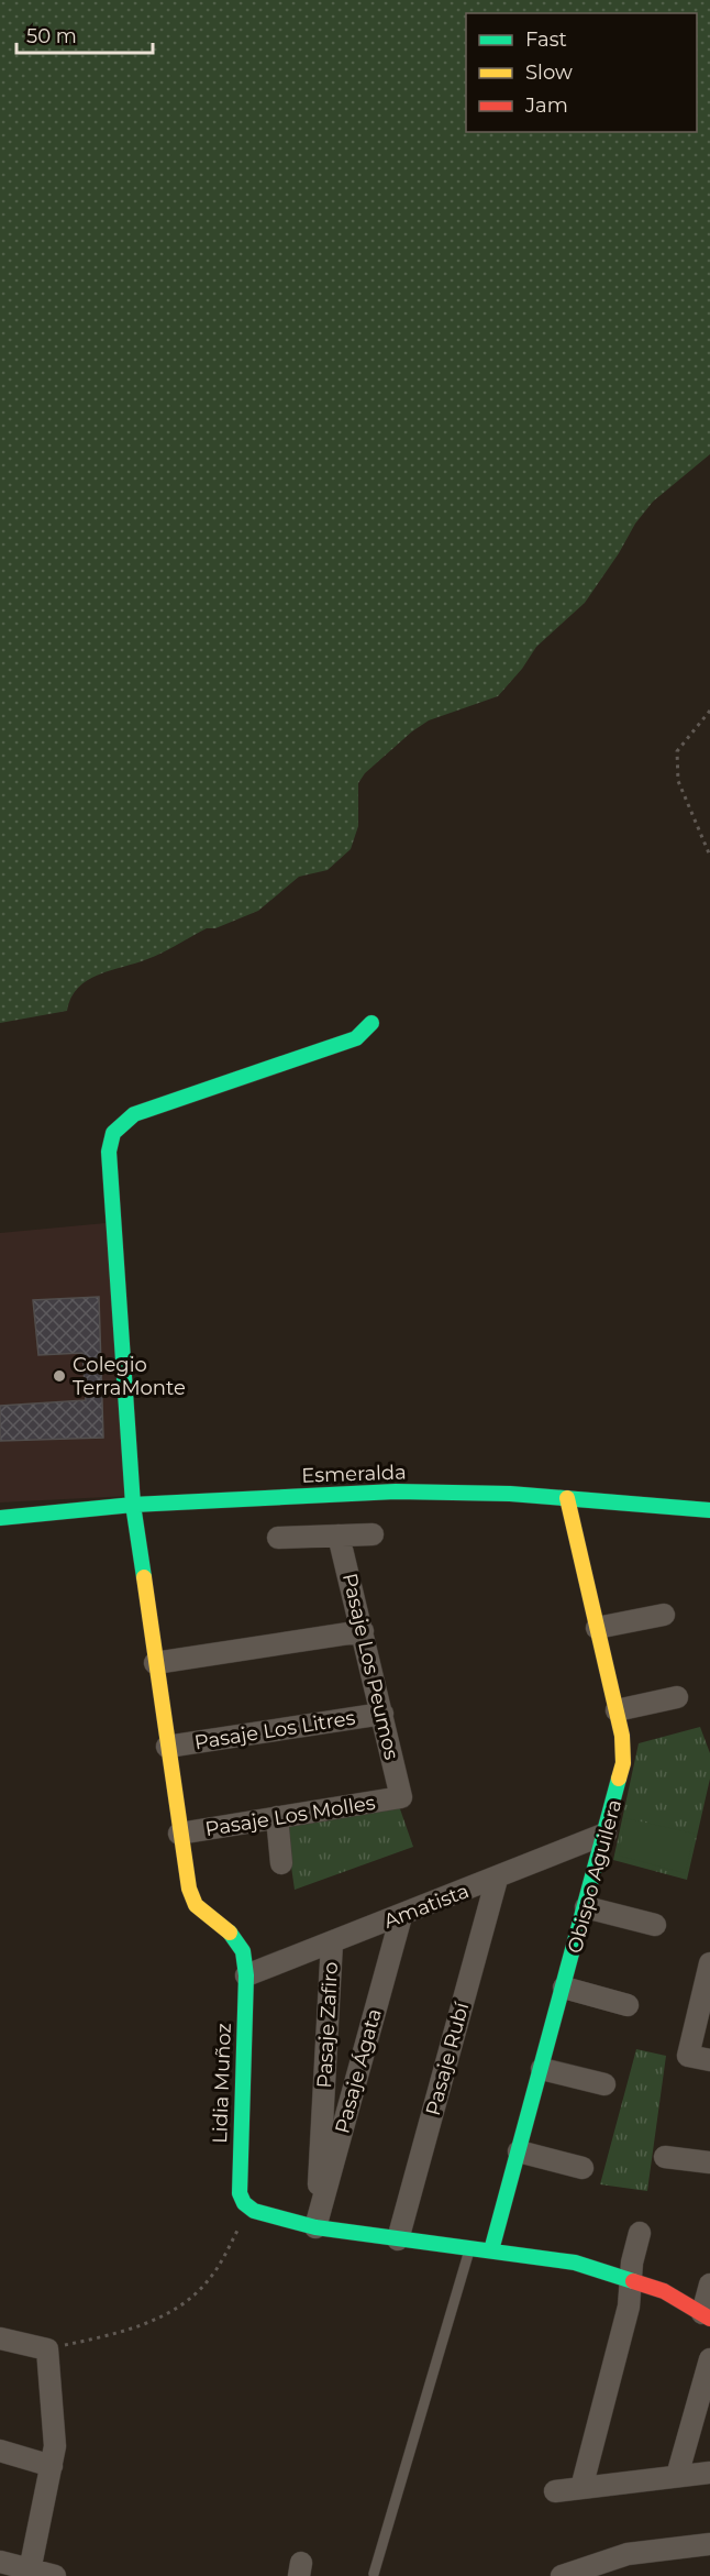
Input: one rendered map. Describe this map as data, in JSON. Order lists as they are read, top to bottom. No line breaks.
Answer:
{"streets":{"street":["Esmeralda","Pasaje Los Peumos","Pasaje Los Litres","Pasaje Los Molles","Obispo Aguilera","Amatista","Pasaje Zafiro","Pasaje Rubí","Pasaje Ágata","Lidia Muñoz"]},"crossings":[["Esmeralda","Obispo Aguilera"],["Esmeralda","Lidia Muñoz"],["Pasaje Los Peumos","Pasaje Los Litres"],["Pasaje Los Peumos","Pasaje Los Molles"],["Pasaje Los Litres","Lidia Muñoz"],["Pasaje Los Molles","Lidia Muñoz"],["Obispo Aguilera","Amatista"],["Amatista","Pasaje Zafiro"],["Amatista","Pasaje Rubí"],["Amatista","Pasaje Ágata"],["Amatista","Lidia Muñoz"],["Pasaje Zafiro","Pasaje Ágata"]],"places":["Colegio TerraMonte"],"legend":["Fast","Slow","Jam"],"scale_bar":"50 m"}
